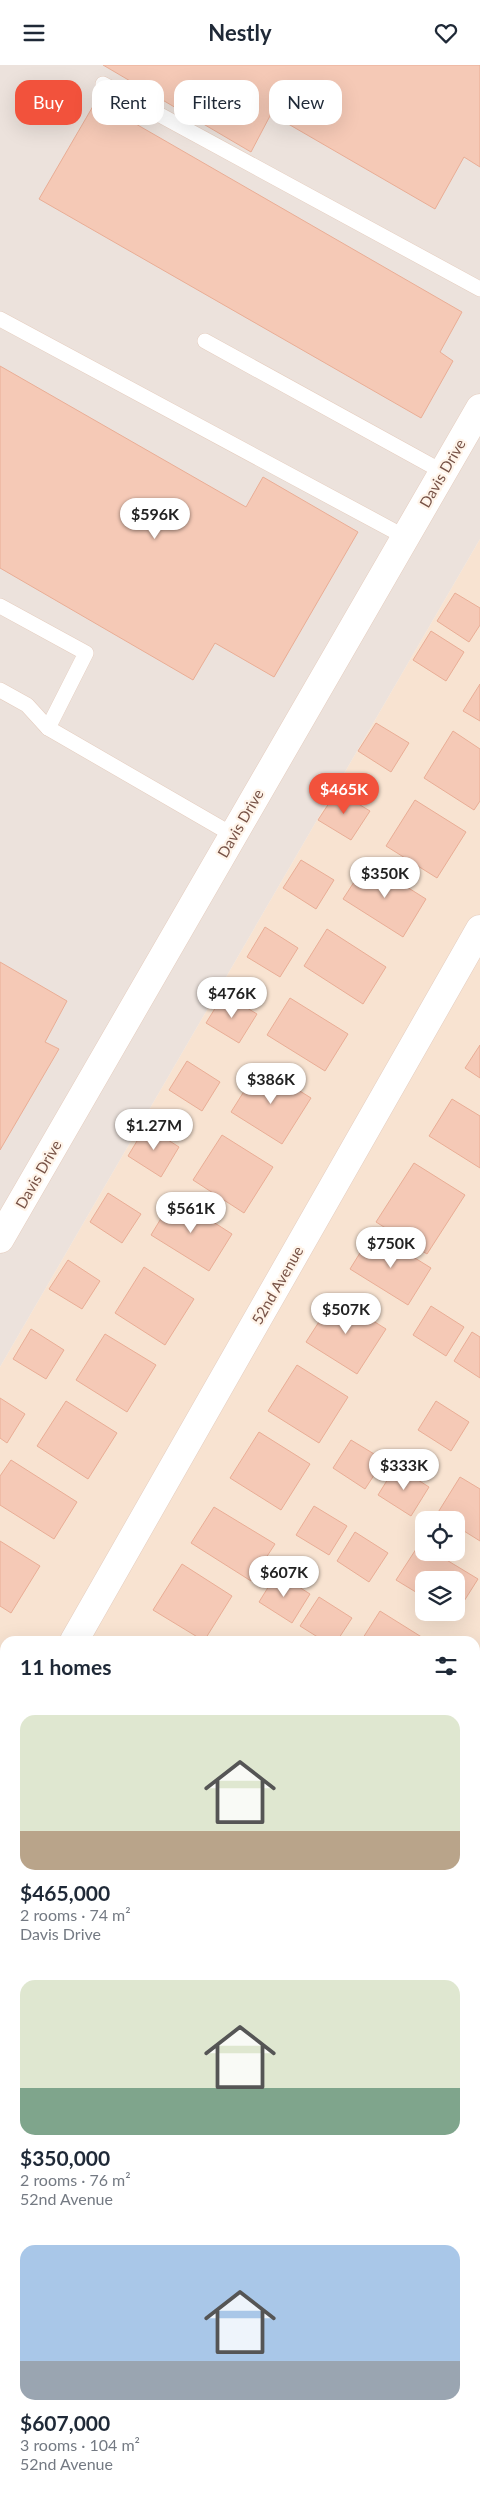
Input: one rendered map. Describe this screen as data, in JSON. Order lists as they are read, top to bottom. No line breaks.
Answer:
{"streets":{"street":["Davis Drive","52nd Avenue"]},"page":{"header":"Nestly","chip":["Buy","Rent","Filters","New"],"price":["$596K","$465K","$350K","$476K","$386K","$1.27M","$561K","$750K","$507K","$333K","$607K"],"heading":"11 homes","list":[{"name":"$465,000","note":"2 rooms · 74 m² · Davis Drive"},{"name":"$350,000","note":"2 rooms · 76 m² · 52nd Avenue"},{"name":"$607,000","note":"3 rooms · 104 m² · 52nd Avenue"}]}}
